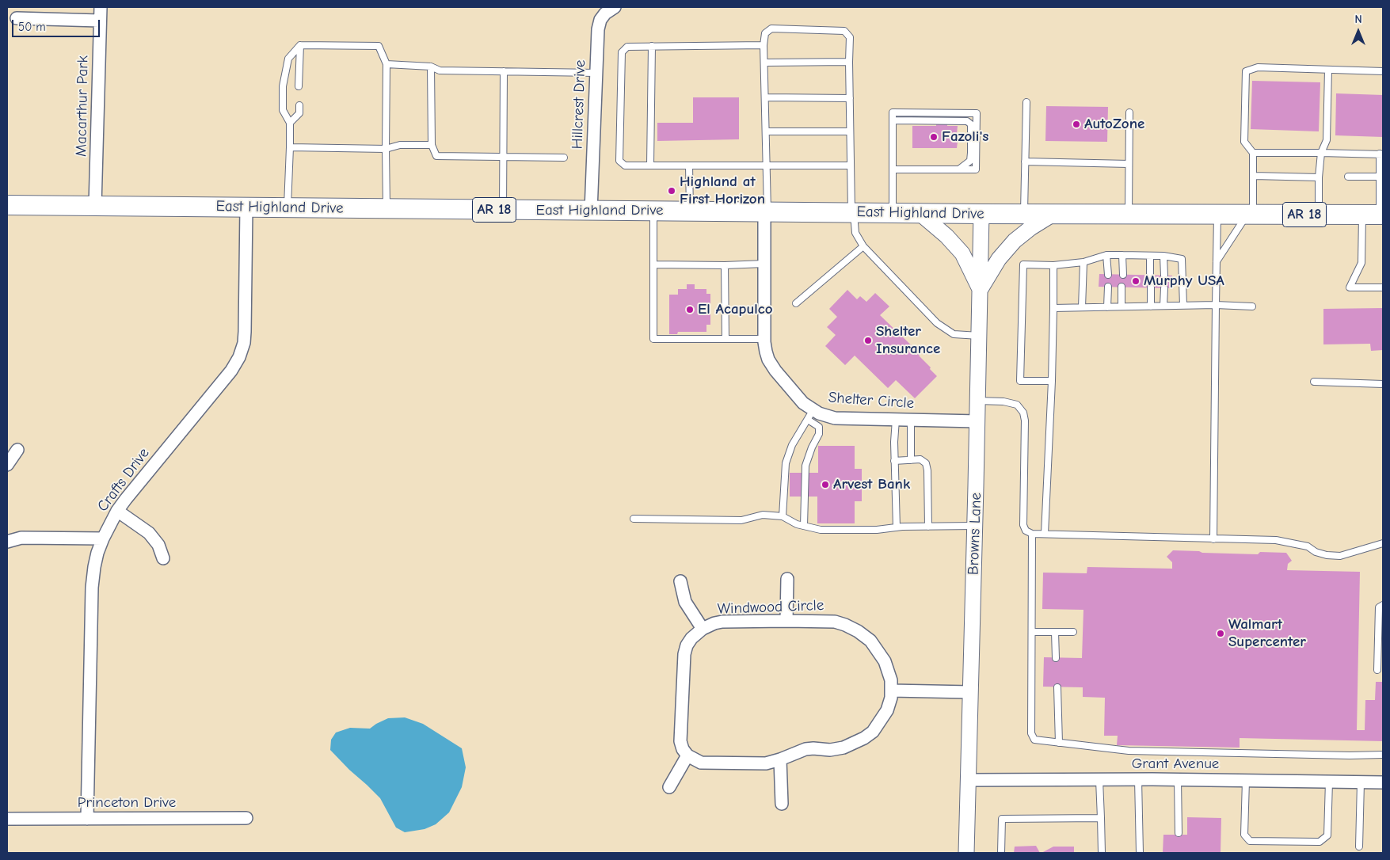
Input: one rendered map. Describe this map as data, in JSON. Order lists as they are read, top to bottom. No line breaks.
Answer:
{"streets":{"main road":["East Highland Drive","AR 18"],"street":["Hillcrest Drive","Macarthur Park","Shelter Circle","Crafts Drive","Browns Lane","Windwood Circle","Grant Avenue","Princeton Drive"]},"crossings":[["Hillcrest Drive","East Highland Drive"],["Macarthur Park","East Highland Drive"],["East Highland Drive","Shelter Circle"],["East Highland Drive","Crafts Drive"],["East Highland Drive","Browns Lane"],["Shelter Circle","Browns Lane"],["Crafts Drive","Princeton Drive"],["Browns Lane","Grant Avenue"]],"places":["AutoZone","Fazoli's","Highland at First Horizon","Murphy USA","El Acapulco","Shelter Insurance","Arvest Bank","Walmart Supercenter"],"scale_bar":"50 m","north":"top"}
